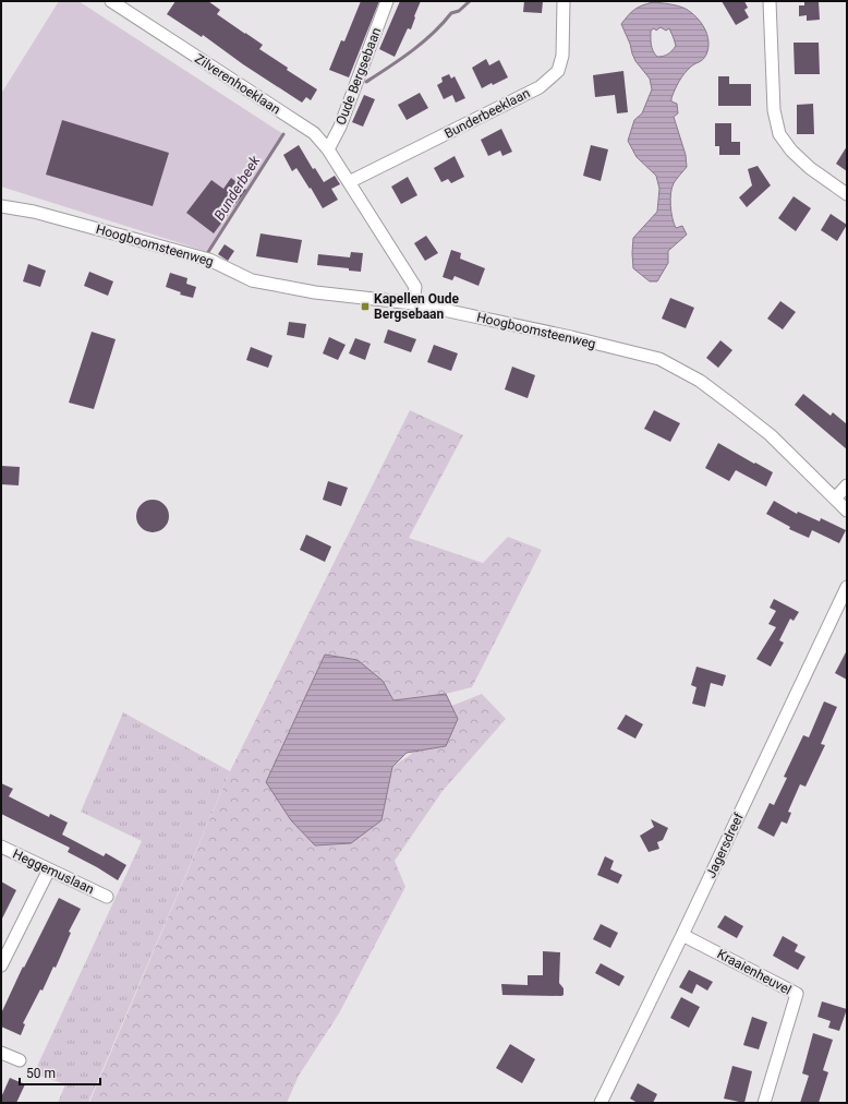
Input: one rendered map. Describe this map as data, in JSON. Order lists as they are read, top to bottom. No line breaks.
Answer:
{"streets":{"street":["Oude Bergsebaan","Zilverenhoeklaan","Bunderbeeklaan","Hoogboomsteenweg","Jagersdreef","Heggemuslaan","Kraaienheuvel"]},"crossings":[["Oude Bergsebaan","Zilverenhoeklaan"],["Zilverenhoeklaan","Bunderbeeklaan"],["Jagersdreef","Kraaienheuvel"]],"water":["Bunderbeek"],"places":{"transit":["Kapellen Oude Bergsebaan"]},"scale_bar":"50 m"}
